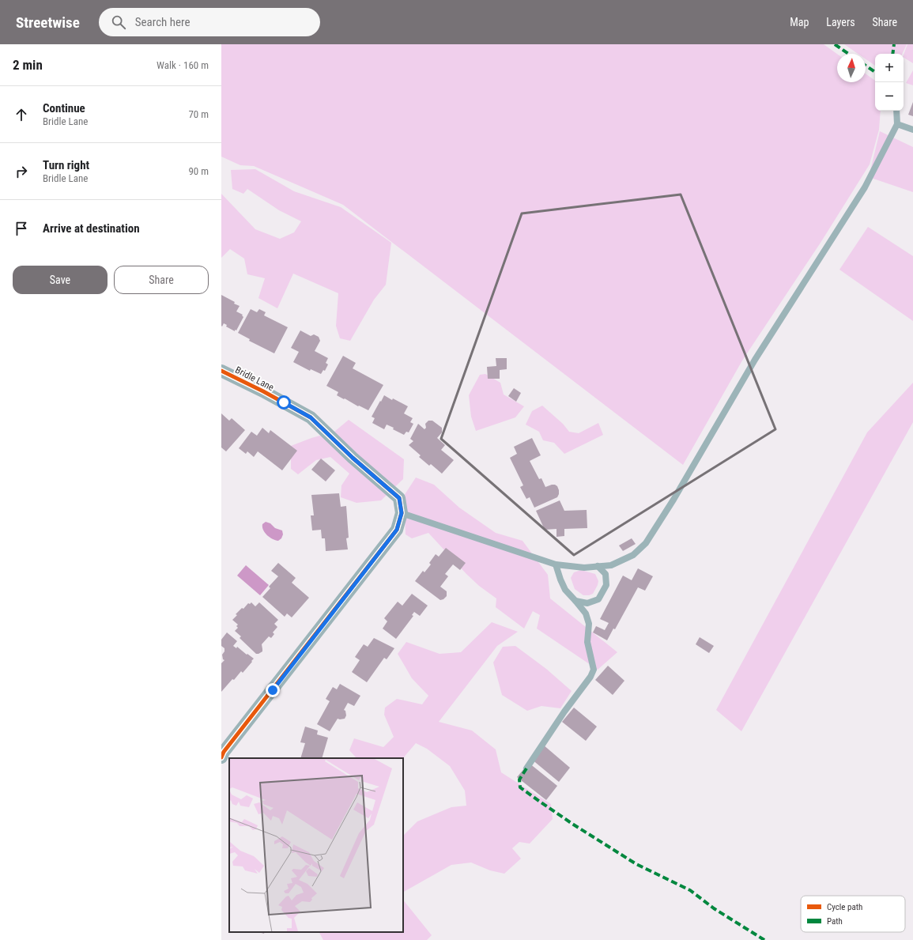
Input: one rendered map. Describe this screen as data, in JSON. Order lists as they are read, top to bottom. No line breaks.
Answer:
{"streets":{"street":["Bridle Lane"]},"legend":["Cycle path","Path"],"north":"top","page":{"header":"Streetwise","search":"Search here","nav":["Map","Layers","Share"],"heading":["2 min","Walk · 160 m"],"map_buttons":["+","−"],"list":[["Continue","Bridle Lane","70 m"],["Turn right","Bridle Lane","90 m"],"Arrive at destination"],"buttons":["Save","Share"]}}
